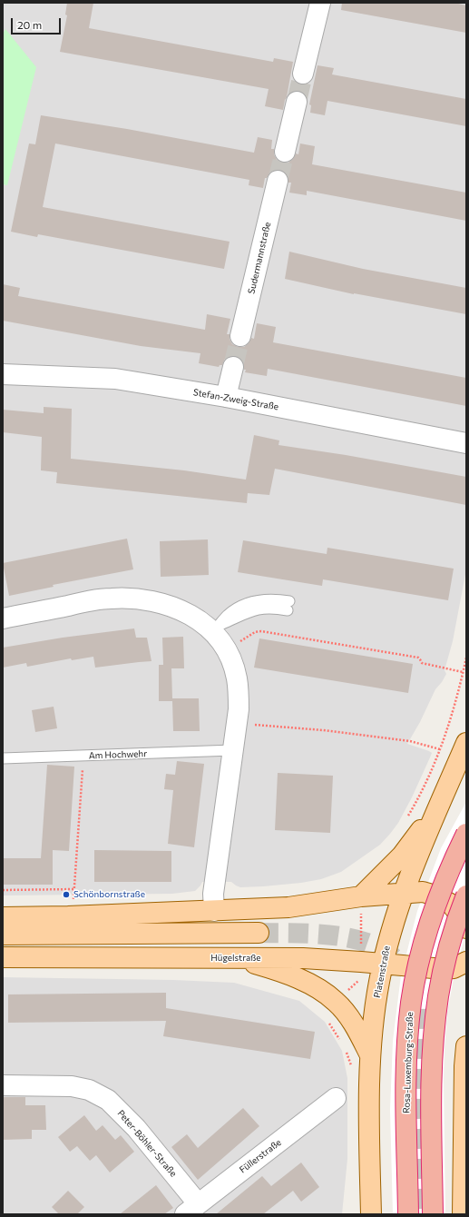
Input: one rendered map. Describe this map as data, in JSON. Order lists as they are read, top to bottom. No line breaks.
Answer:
{"streets":{"highway":["Rosa-Luxemburg-Straße"],"main road":["Hügelstraße","Platenstraße"],"street":["Sudermannstraße","Stefan-Zweig-Straße","Peter-Böhler-Straße","Füllerstraße"],"lane":["Am Hochwehr"]},"crossings":[["Hügelstraße","Platenstraße"],["Peter-Böhler-Straße","Füllerstraße"]],"places":["Schönbornstraße"],"scale_bar":"20 m"}
